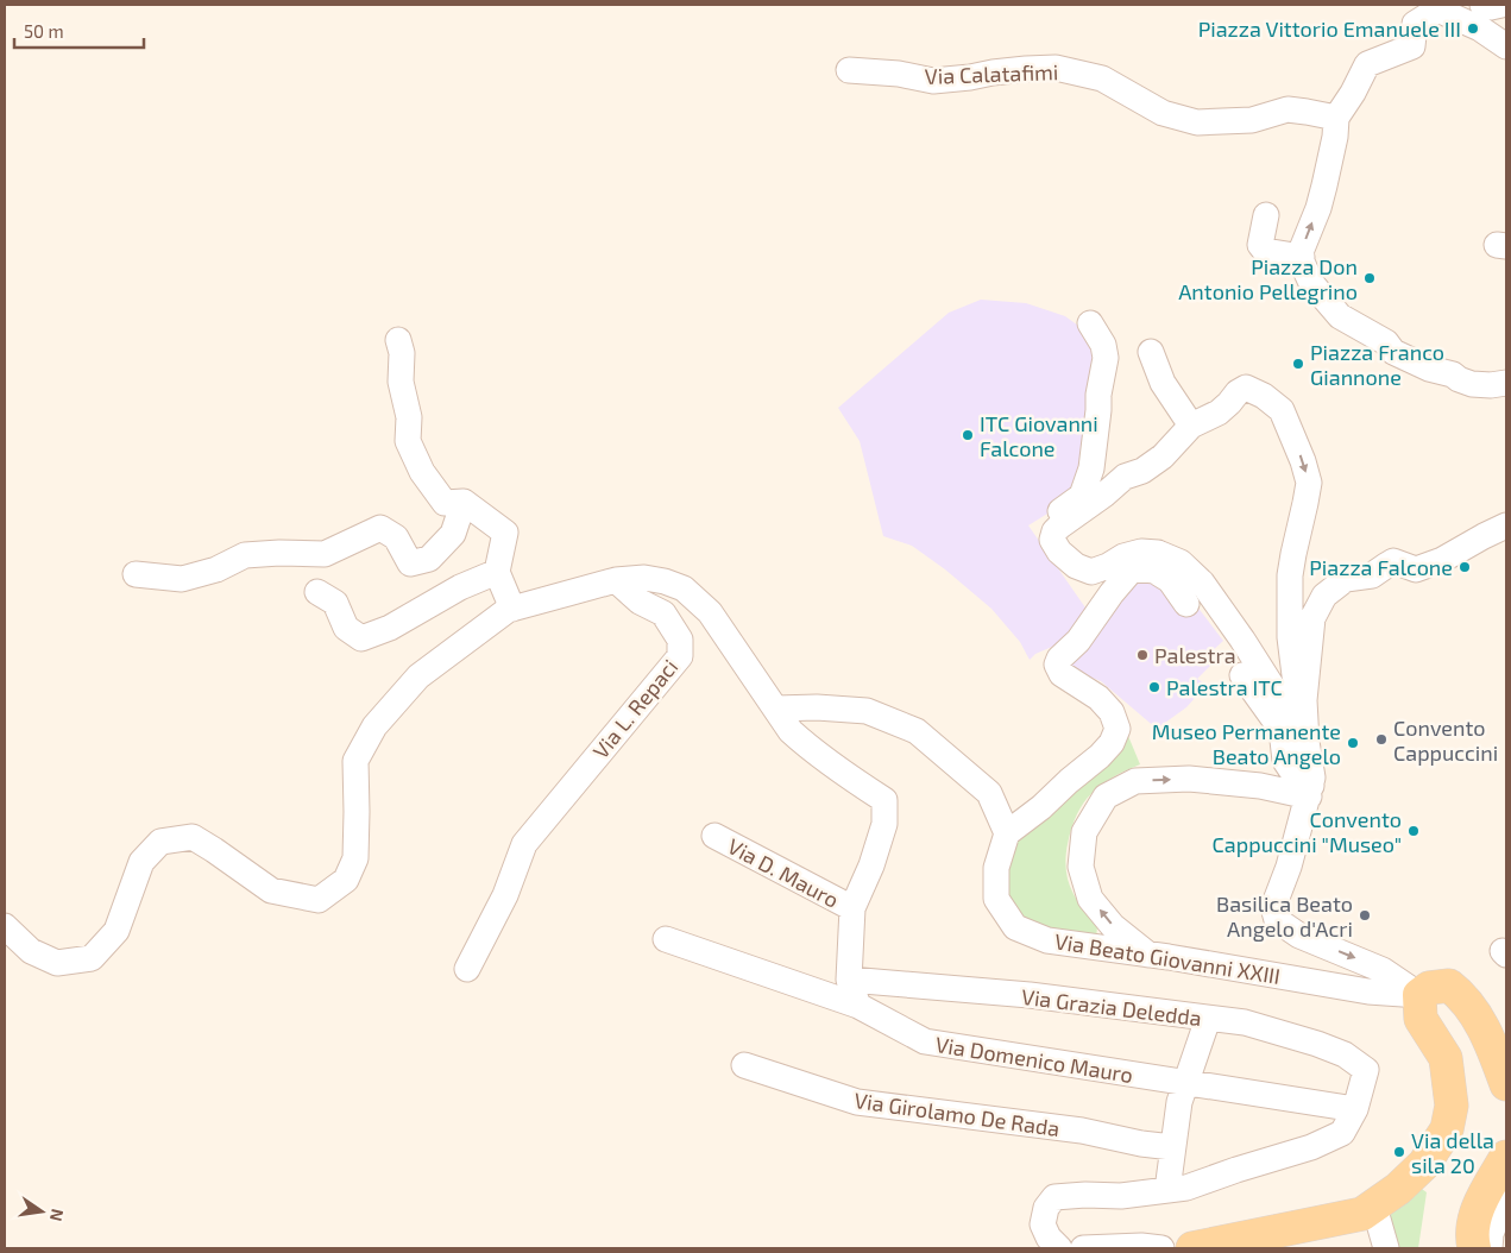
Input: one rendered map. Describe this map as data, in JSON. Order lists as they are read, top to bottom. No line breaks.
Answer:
{"streets":{"street":["Via Calatafimi","Via L. Repaci","Via D. Mauro","Via Beato Giovanni XXIII","Via Grazia Deledda","Via Domenico Mauro","Via Girolamo De Rada"]},"crossings":[["Via Grazia Deledda","Via Domenico Mauro"]],"places":["Piazza Vittorio Emanuele III","Piazza Don Antonio Pellegrino","Piazza Franco Giannone","ITC Giovanni Falcone","Piazza Falcone","Palestra","Palestra ITC","Convento Cappuccini","Museo Permanente Beato Angelo","Convento Cappuccini \"Museo\"","Basilica Beato Angelo d'Acri","Via della sila 20"],"scale_bar":"50 m","north":"right"}
